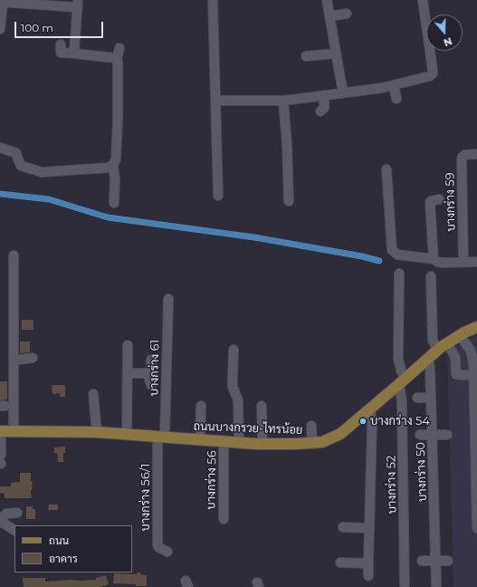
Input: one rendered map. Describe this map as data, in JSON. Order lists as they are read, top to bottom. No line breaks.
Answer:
{"streets":{"main road":["ถนนบางกรวย-ไทรน้อย"],"street":["บางกร่าง 59","บางกร่าง 61","บางกร่าง 50","บางกร่าง 56","บางกร่าง 52","บางกร่าง 56/1"]},"crossings":[["บางกร่าง 61","ถนนบางกรวย-ไทรน้อย"],["บางกร่าง 61","บางกร่าง 56/1"],["ถนนบางกรวย-ไทรน้อย","บางกร่าง 50"],["ถนนบางกรวย-ไทรน้อย","บางกร่าง 56"],["ถนนบางกรวย-ไทรน้อย","บางกร่าง 52"],["ถนนบางกรวย-ไทรน้อย","บางกร่าง 56/1"]],"places":["บางกร่าง 54"],"legend":["ถนน","อาคาร"],"scale_bar":"100 m","north":"bottom"}
